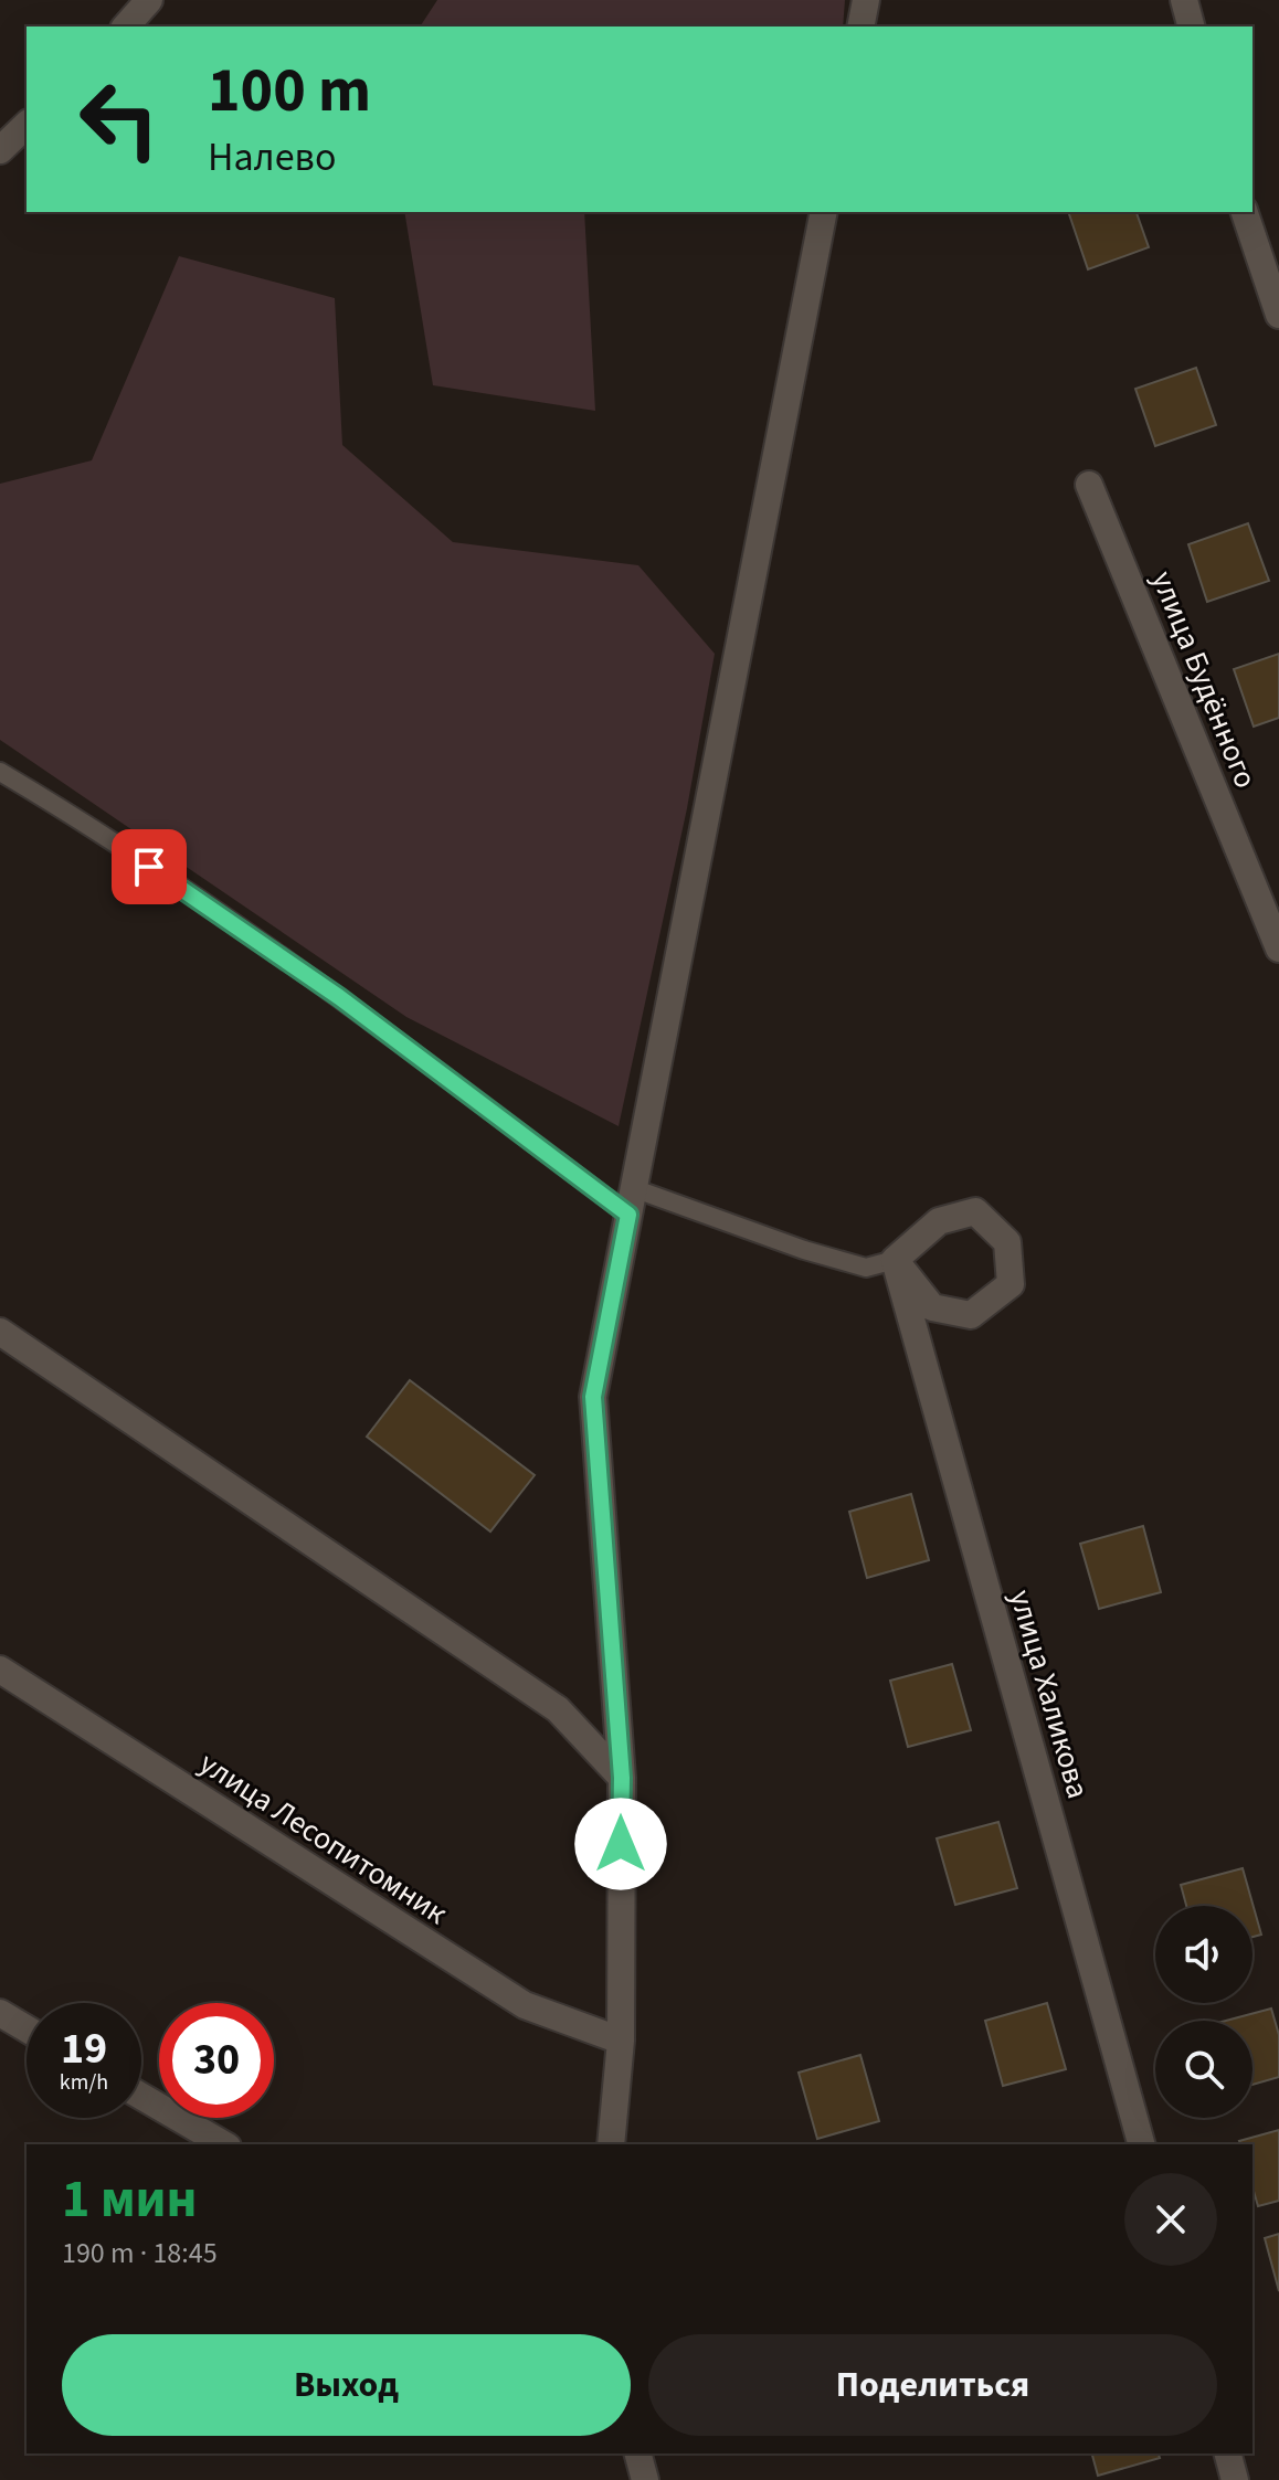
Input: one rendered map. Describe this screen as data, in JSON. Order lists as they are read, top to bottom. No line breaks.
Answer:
{"streets":{"street":["улица Будённого","улица Халикова","улица Лесопитомник"]},"page":{"turn":["100 m","Налево"],"speed":"19 km/h","limit":"30","heading":["1 мин","190 m · 18:45"],"buttons":["Выход","Поделиться"]}}
